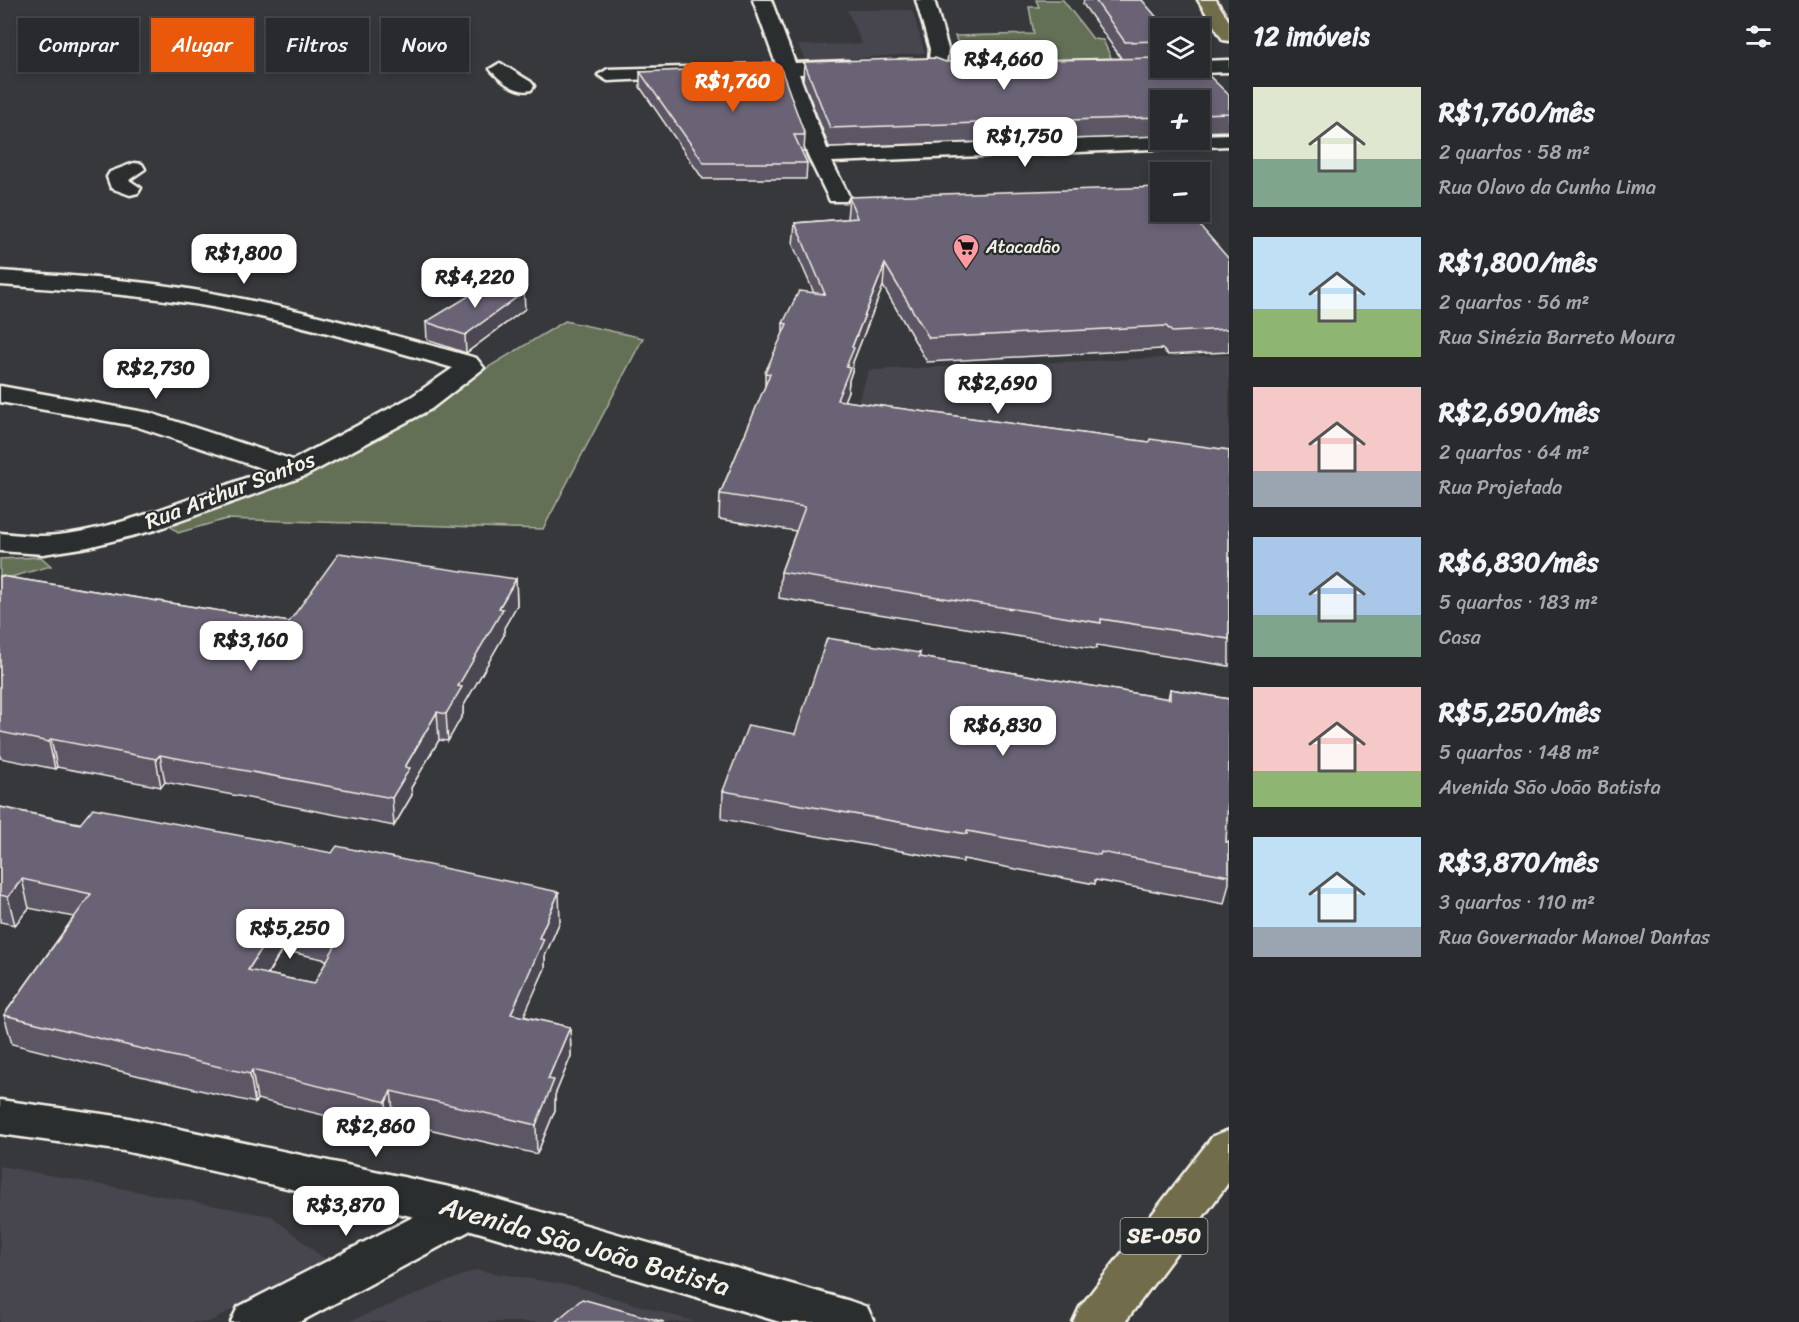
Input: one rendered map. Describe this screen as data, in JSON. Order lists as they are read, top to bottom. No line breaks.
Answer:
{"streets":{"main road":["SE-050"],"street":["Rua Arthur Santos","Avenida São João Batista"]},"places":{"supermarket":["Atacadão"]},"page":{"heading":"12 imóveis","map_buttons":["+","−"],"chip":["Comprar","Alugar","Filtros","Novo"],"price":["R$4,660","R$1,760","R$1,750","R$1,800","R$4,220","R$2,730","R$2,690","R$3,160","R$6,830","R$5,250","R$2,860","R$3,870"],"list":[{"name":"R$1,760/mês","note":"2 quartos · 58 m² · Rua Olavo da Cunha Lima"},{"name":"R$1,800/mês","note":"2 quartos · 56 m² · Rua Sinézia Barreto Moura"},{"name":"R$2,690/mês","note":"2 quartos · 64 m² · Rua Projetada"},{"name":"R$6,830/mês","note":"5 quartos · 183 m² · Casa"},{"name":"R$5,250/mês","note":"5 quartos · 148 m² · Avenida São João Batista"},{"name":"R$3,870/mês","note":"3 quartos · 110 m² · Rua Governador Manoel Dantas"}]}}
